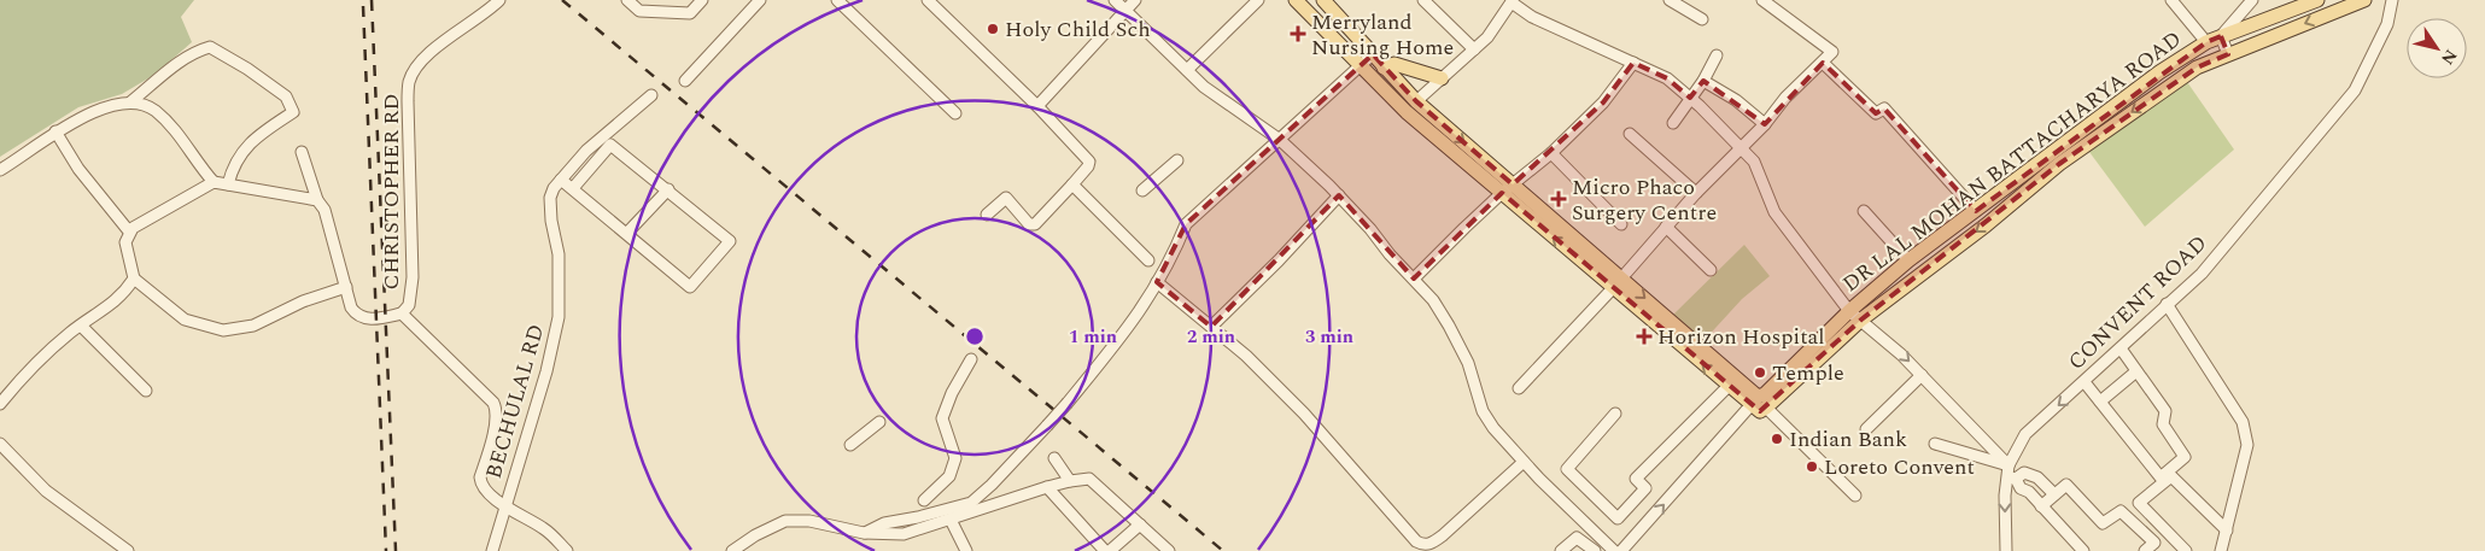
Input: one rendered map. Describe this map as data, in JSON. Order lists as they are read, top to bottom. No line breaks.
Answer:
{"streets":{"main road":["DR LAL MOHAN BATTACHARYA ROAD"],"street":["CHRISTOPHER RD","CONVENT ROAD","BECHULAL RD"]},"places":{"other":["Holy Child Sch","Temple","Indian Bank","Loreto Convent"],"health":["Merryland Nursing Home","Micro Phaco Surgery Centre","Horizon Hospital"]},"north":"bottom right","rings":["1 min","2 min","3 min"]}
